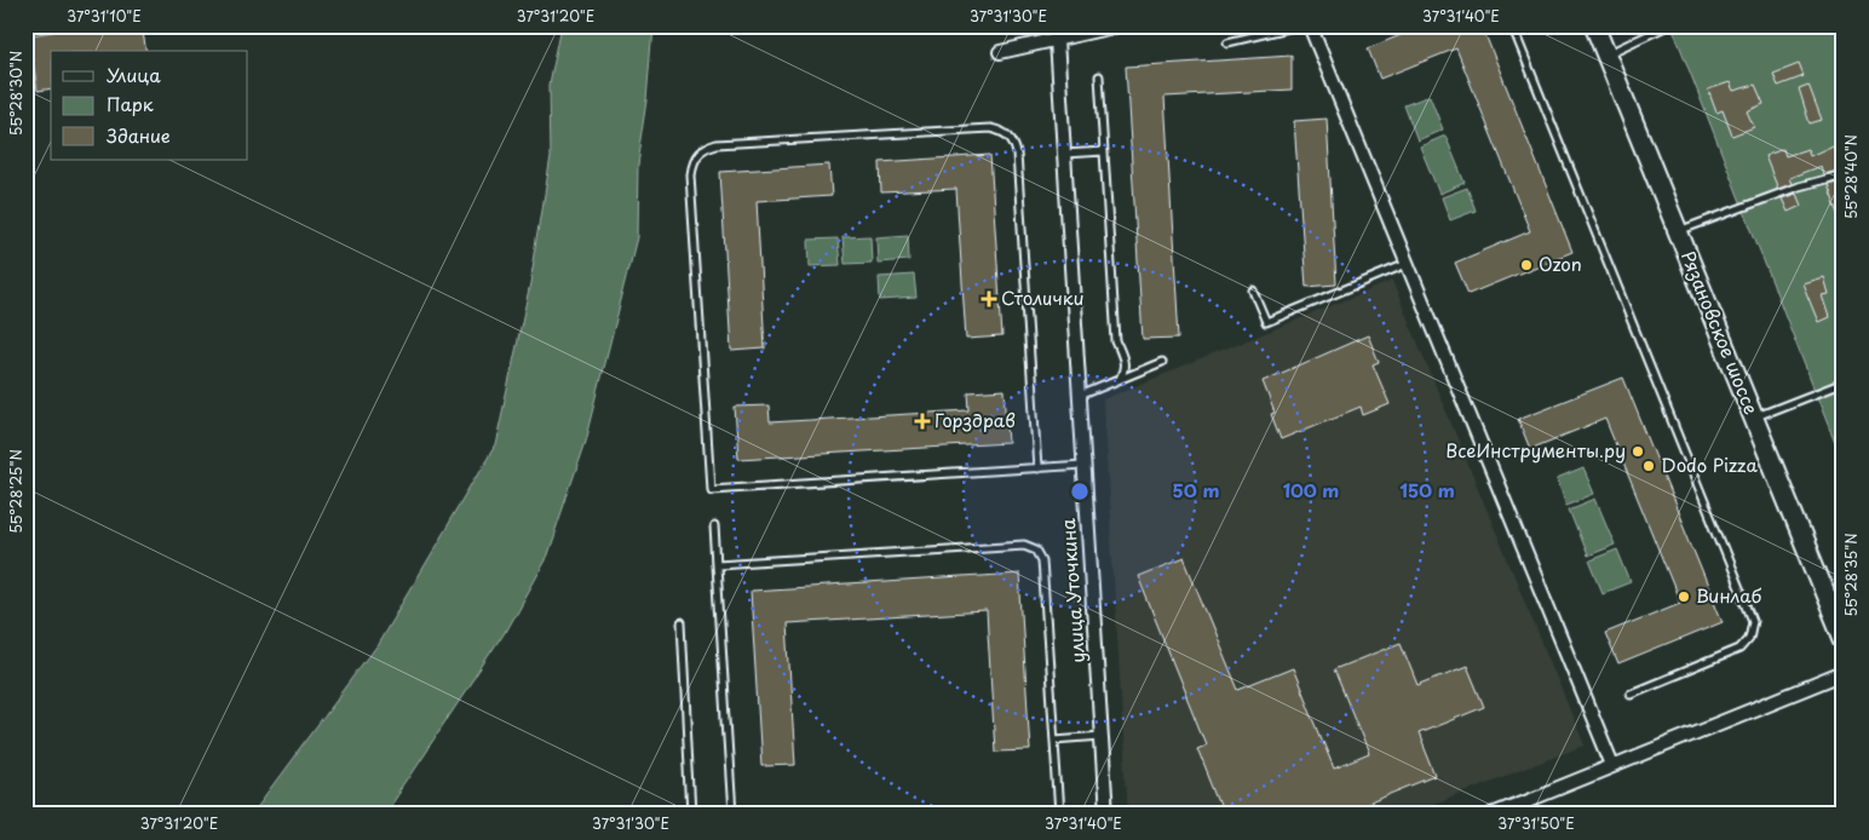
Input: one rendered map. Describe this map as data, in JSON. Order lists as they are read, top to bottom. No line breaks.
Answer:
{"streets":{"main road":["Рязановское шоссе"],"street":["улица Уточкина"]},"places":{"other":["Ozon","ВсеИнструменты.ру","Dodo Pizza","Винлаб"],"health":["Столички","Горздрав"]},"legend":["Улица","Парк","Здание"],"coordinates":["37°31'10\"E","37°31'20\"E","37°31'30\"E","37°31'40\"E","55°28'30\"N","55°28'40\"N","55°28'25\"N","55°28'35\"N","37°31'50\"E"],"rings":["50 m","100 m","150 m"]}
